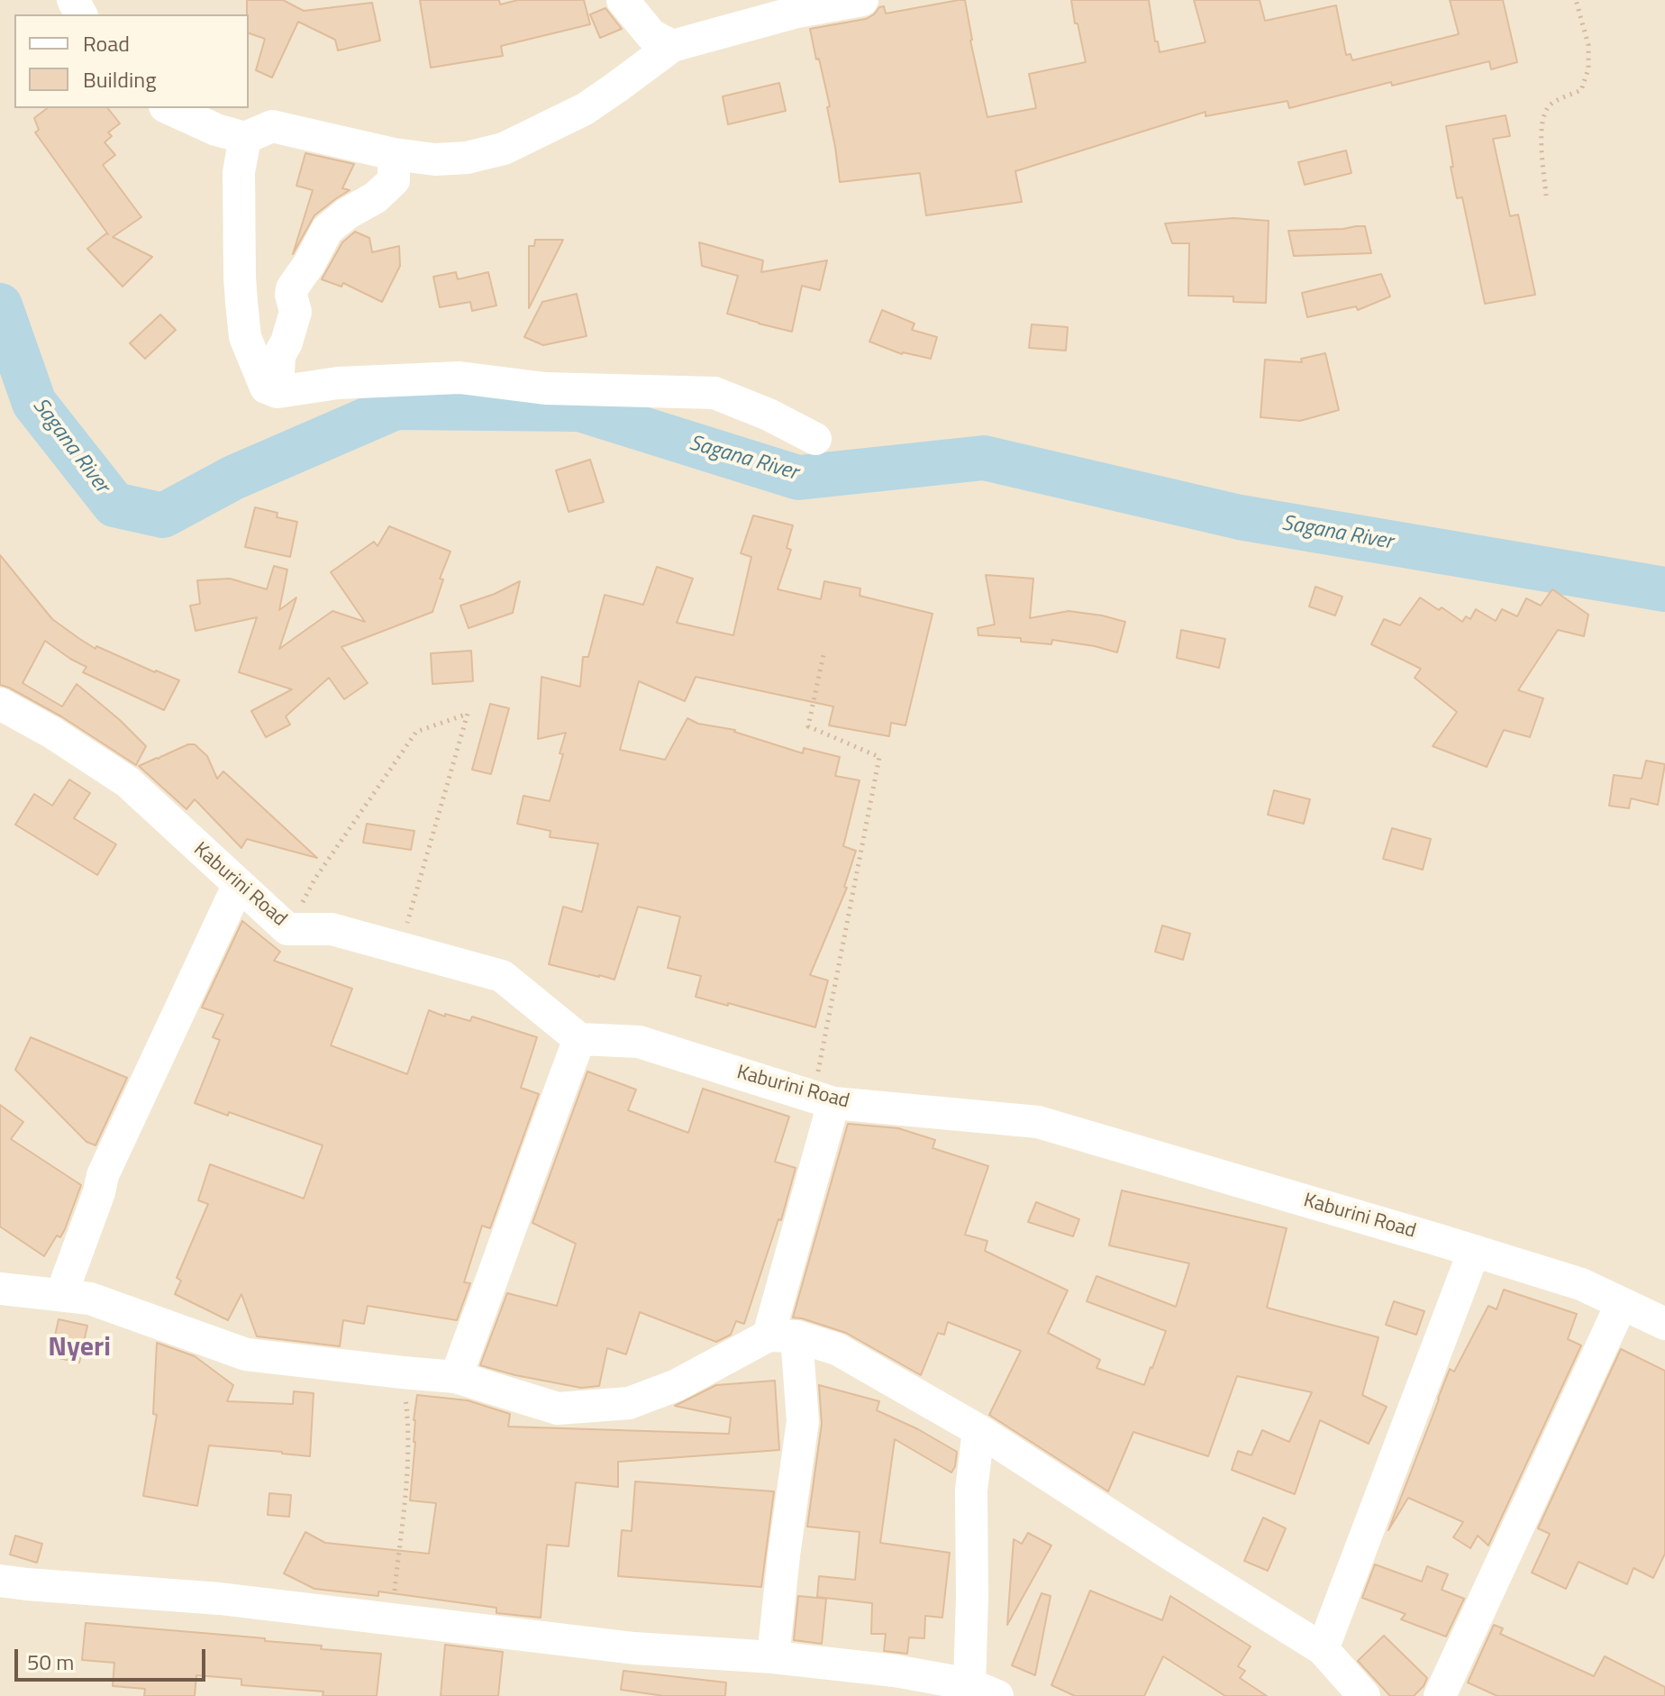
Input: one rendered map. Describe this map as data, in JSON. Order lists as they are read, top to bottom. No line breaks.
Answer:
{"streets":{"street":["Kaburini Road"]},"districts":["Nyeri"],"water":["Sagana River"],"legend":["Road","Building"],"scale_bar":"50 m"}
